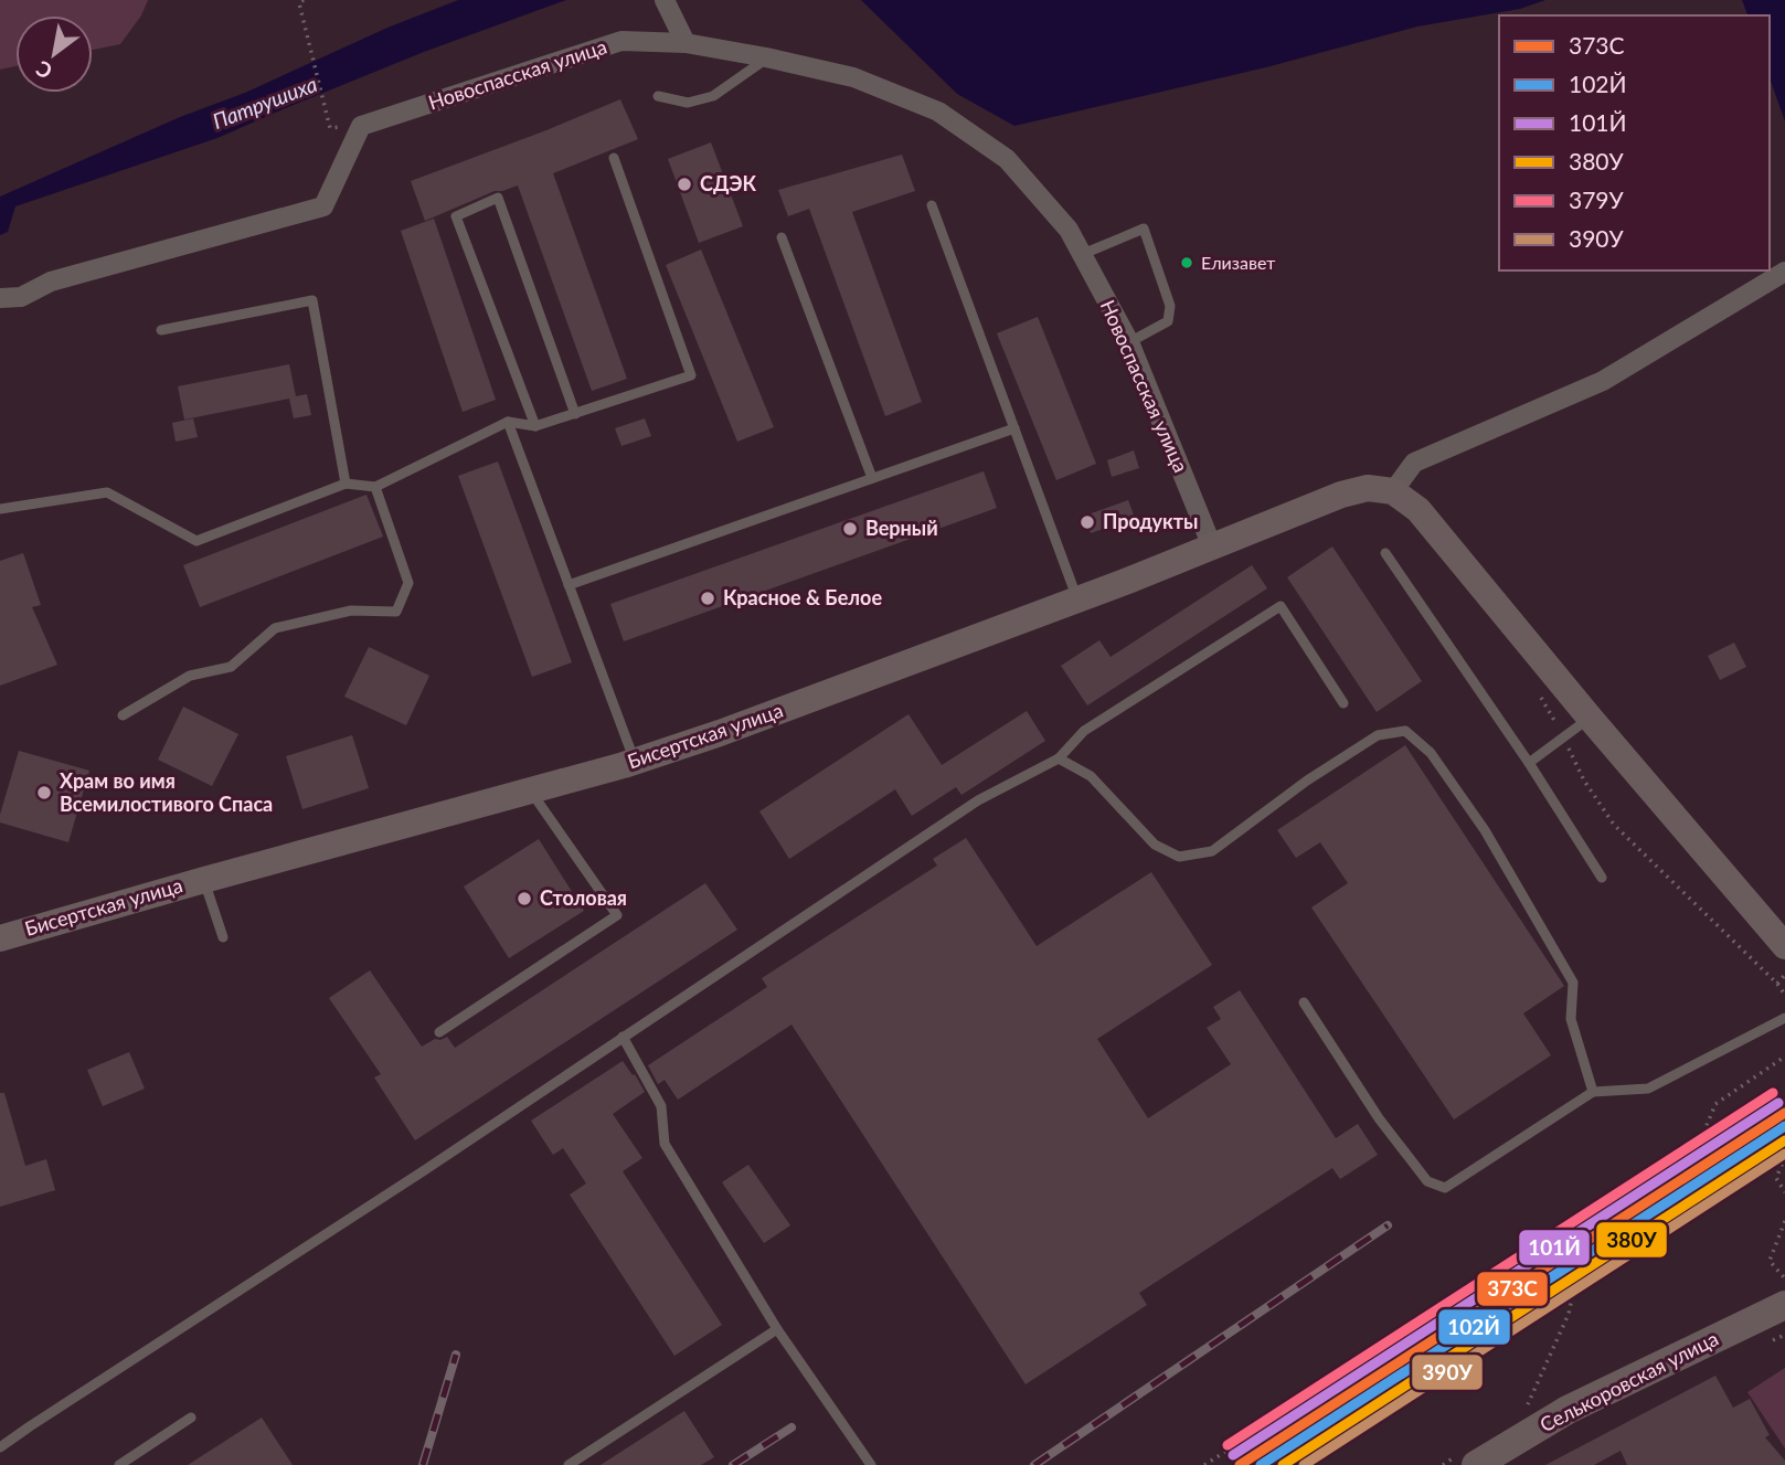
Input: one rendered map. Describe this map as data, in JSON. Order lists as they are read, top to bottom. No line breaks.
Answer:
{"streets":{"main road":["Бисертская улица","Селькоровская улица"],"street":["Новоспасская улица"]},"crossings":[["Новоспасская улица","Бисертская улица"]],"water":["Патрушиха"],"places":["СДЭК","Елизавет","Продукты","Верный","Красное & Белое","Храм во имя Всемилостивого Спаса","Столовая"],"lines":["transit line 379У","transit line 101Й","transit line 373C","transit line 102Й","transit line 380У","transit line 390У"],"legend":["373C","102Й","101Й","380У","379У","390У"],"north":"bottom left"}
